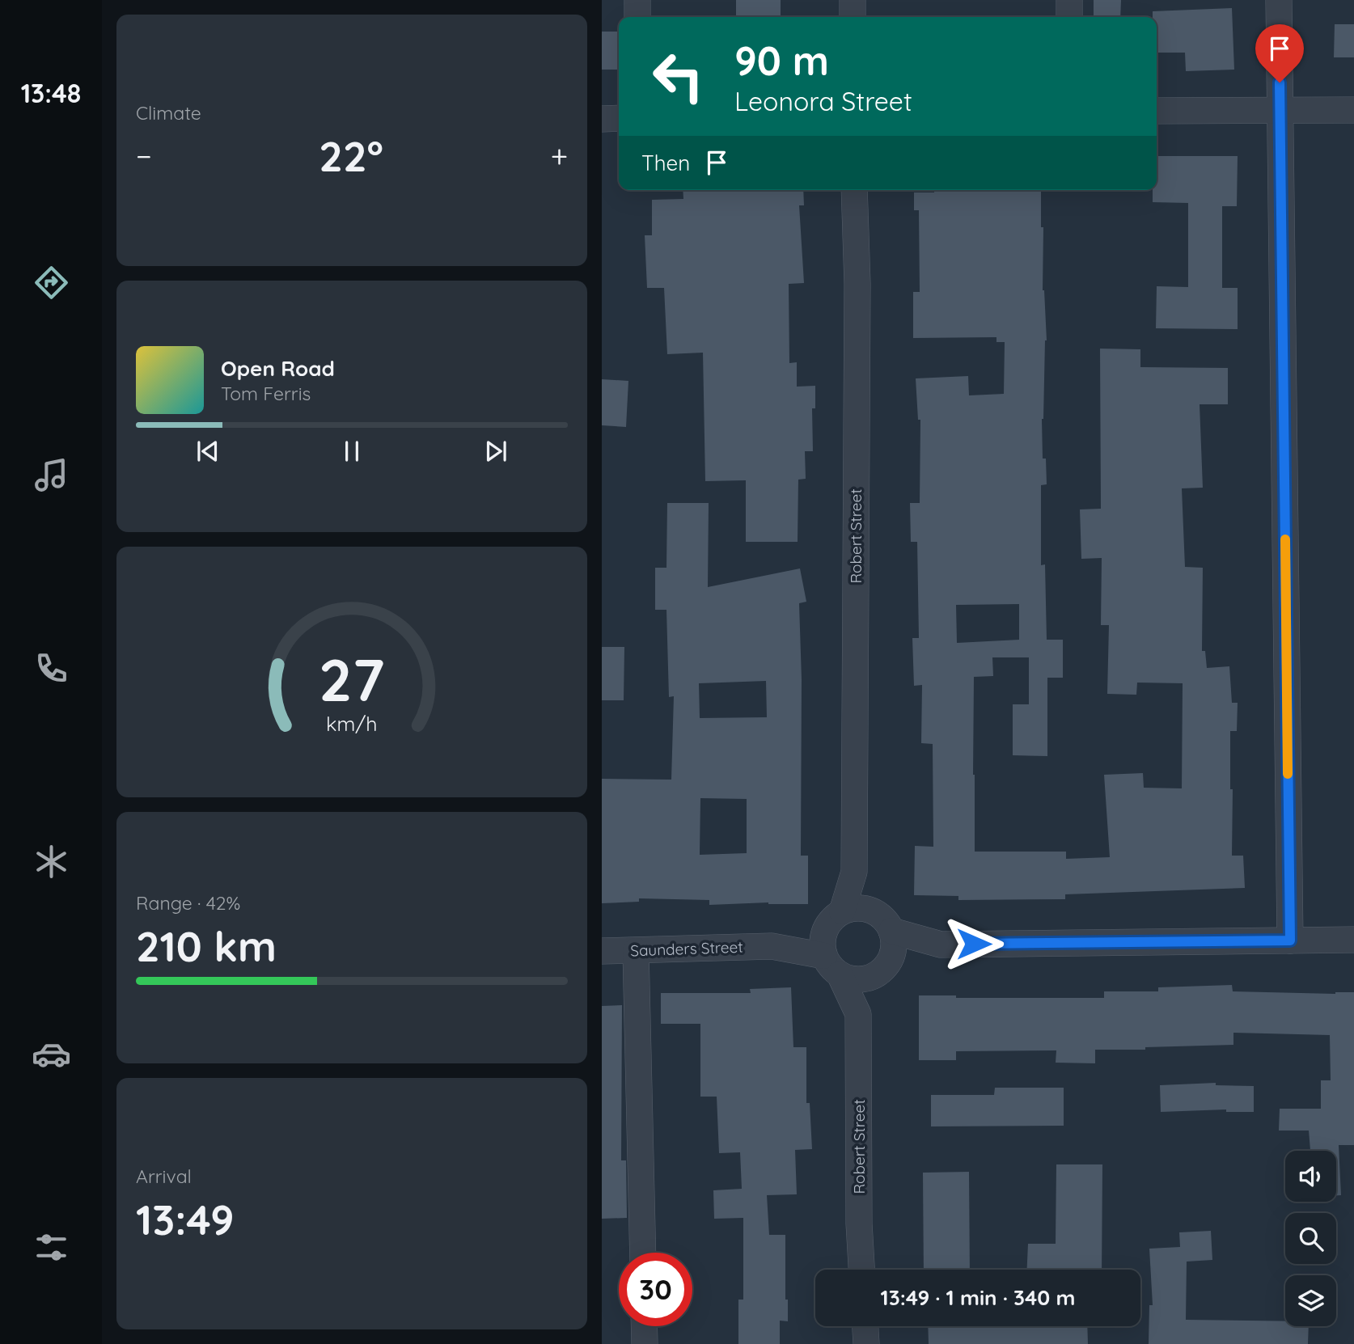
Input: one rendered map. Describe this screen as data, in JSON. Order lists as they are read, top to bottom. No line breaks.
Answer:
{"streets":{"street":["Robert Street","Saunders Street"]},"crossings":[["Robert Street","Saunders Street"]],"page":{"tabs":"13:48","tile":["Climate",["Range · 42%","210 km"],["Arrival","13:49"]],"turn":["90 m","Leonora Street"],"heat":["−","22°","+"],"then":"Then","song":["Open Road","Tom Ferris"],"limit":"30","trip":"13:49 · 1 min · 340 m","gauge":["27","km/h"]}}
